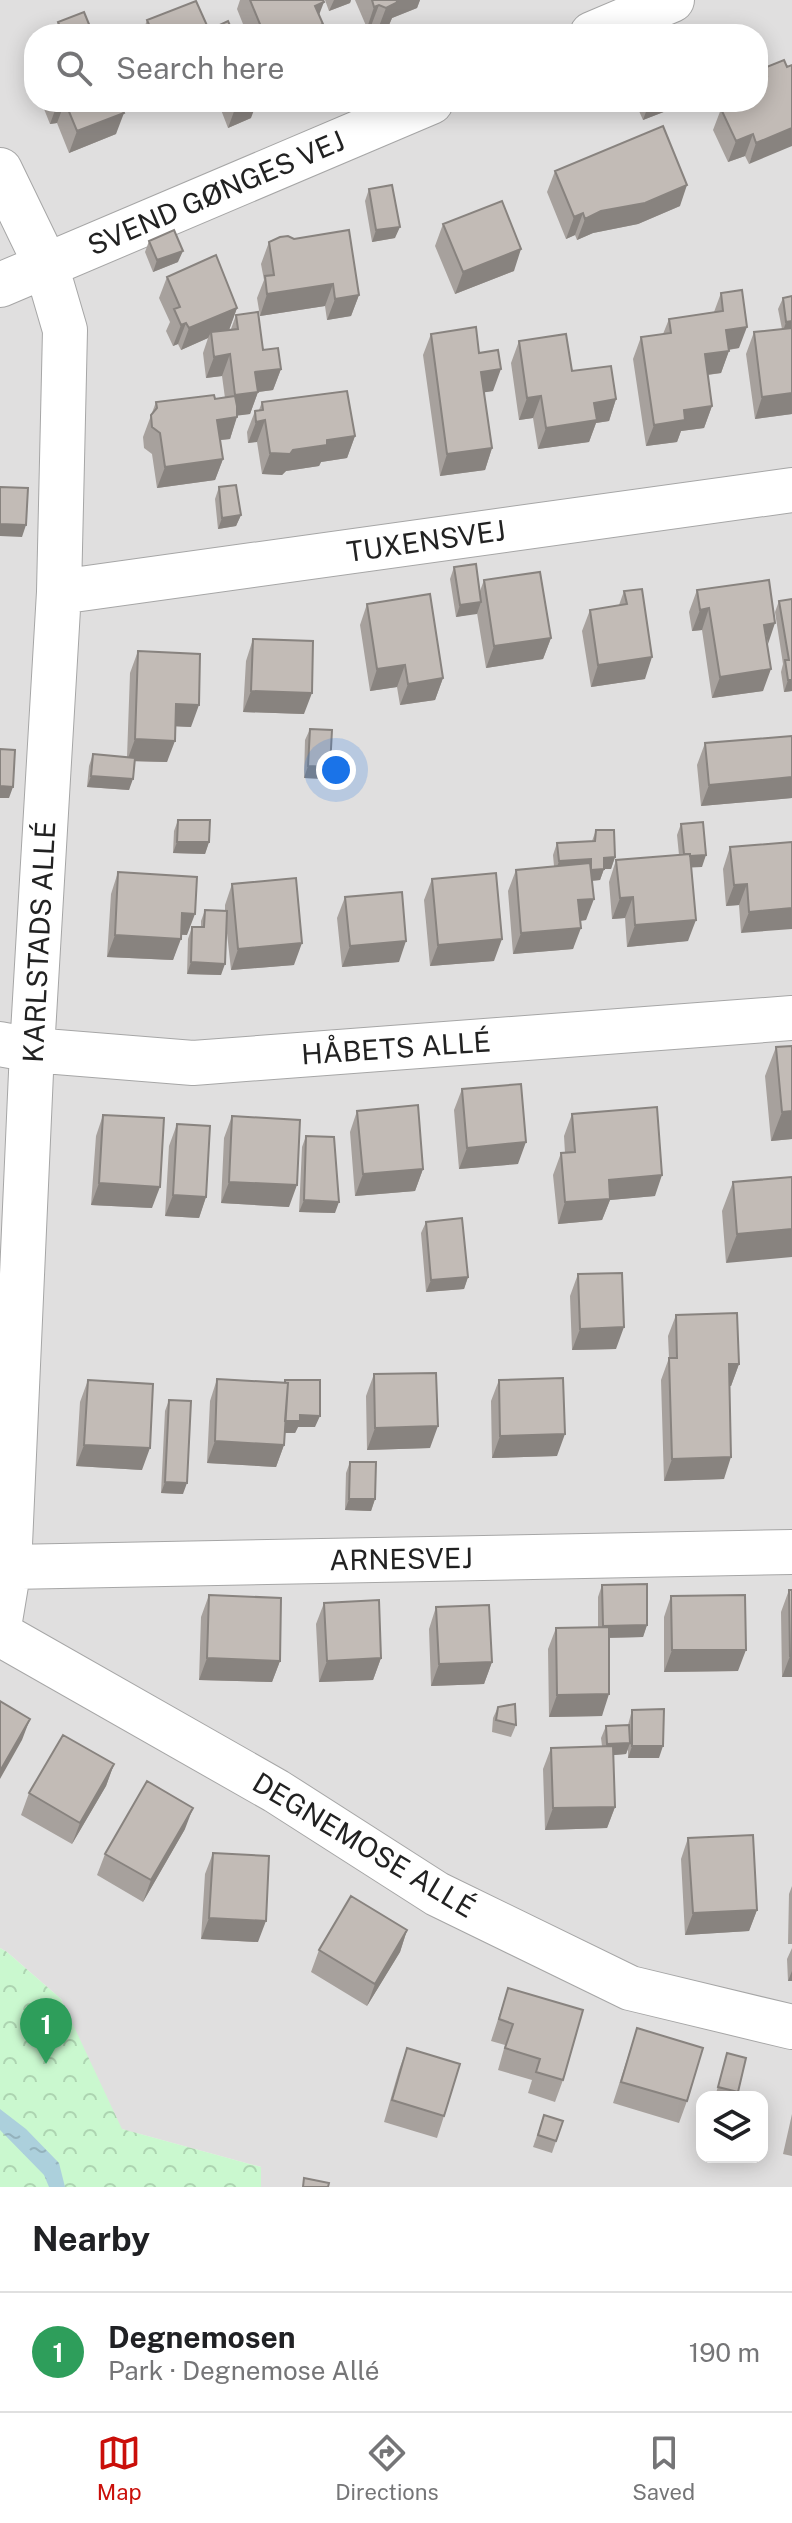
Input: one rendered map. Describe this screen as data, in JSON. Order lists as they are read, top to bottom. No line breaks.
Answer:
{"streets":{"street":["SVEND GØNGES VEJ","TUXENSVEJ","KARLSTADS ALLÉ","HÅBETS ALLÉ","ARNESVEJ","DEGNEMOSE ALLÉ"]},"crossings":[["SVEND GØNGES VEJ","KARLSTADS ALLÉ"],["TUXENSVEJ","KARLSTADS ALLÉ"],["KARLSTADS ALLÉ","HÅBETS ALLÉ"],["KARLSTADS ALLÉ","ARNESVEJ"]],"page":{"search":"Search here","pins":"1","heading":"Nearby","list":[{"mark":"1","name":"Degnemosen","note":"Park · Degnemose Allé","value":"190 m"}],"nav":["Map","Directions","Saved"]}}
